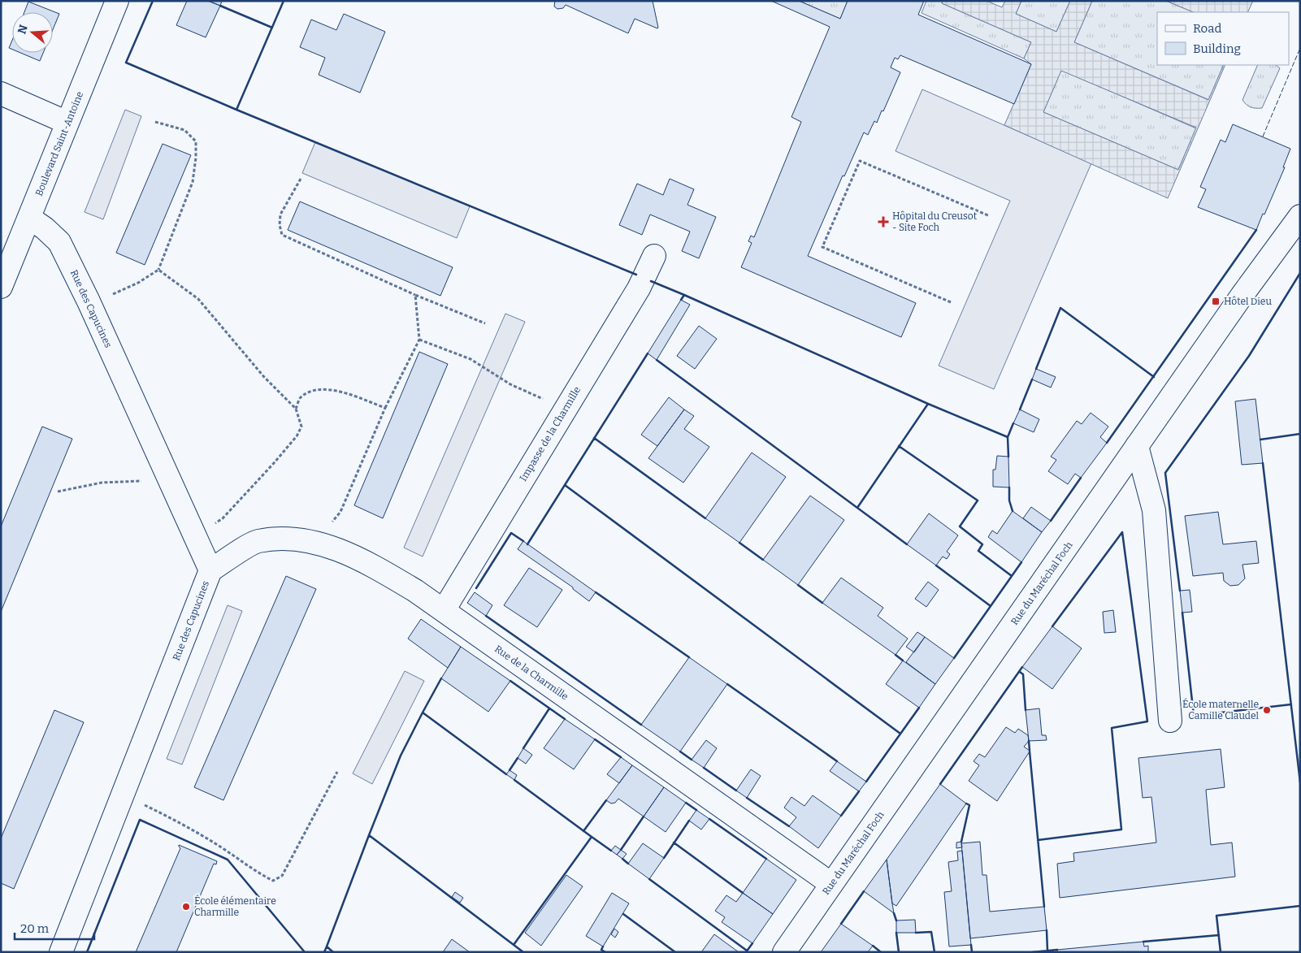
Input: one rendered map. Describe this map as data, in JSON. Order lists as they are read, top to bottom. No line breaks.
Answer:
{"streets":{"street":["Boulevard Saint-Antoine","Rue des Capucines","Impasse de la Charmille","Rue du Maréchal Foch","Rue de la Charmille"]},"crossings":[["Boulevard Saint-Antoine","Rue des Capucines"],["Rue des Capucines","Rue de la Charmille"],["Impasse de la Charmille","Rue de la Charmille"],["Rue du Maréchal Foch","Rue de la Charmille"]],"places":{"health":["Hôpital du Creusot - Site Foch"],"transit":["Hôtel Dieu"],"other":["École maternelle Camille Claudel","École élémentaire Charmille"]},"legend":["Road","Building"],"scale_bar":"20 m","north":"left"}
